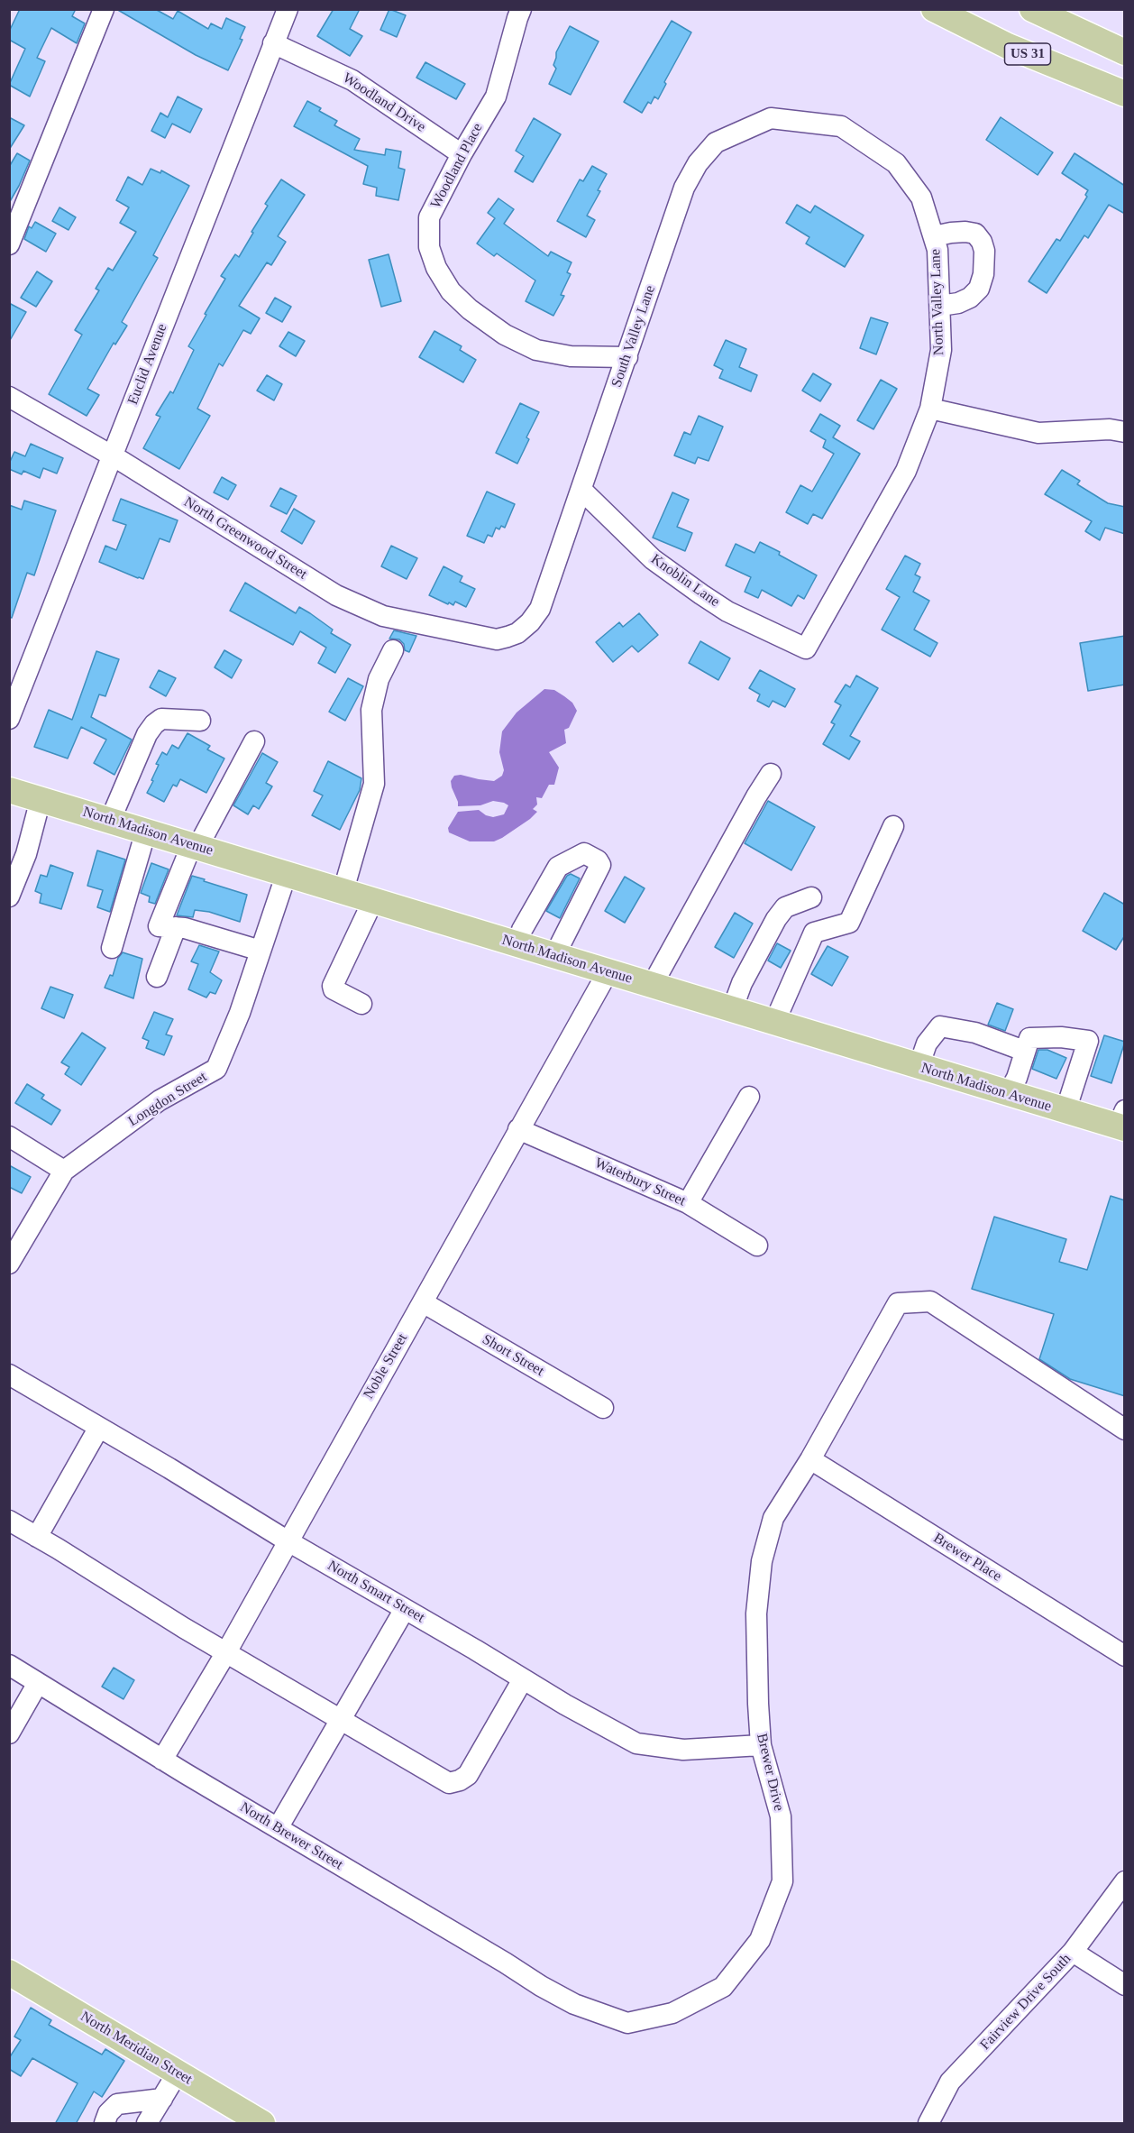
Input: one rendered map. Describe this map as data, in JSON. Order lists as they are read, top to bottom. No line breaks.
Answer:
{"streets":{"main road":["US 31","North Madison Avenue","North Meridian Street"],"street":["Woodland Drive","Woodland Place","North Valley Lane","South Valley Lane","Euclid Avenue","North Greenwood Street","Knoblin Lane","Longdon Street","Waterbury Street","Short Street","Noble Street","Brewer Place","North Smart Street","Brewer Drive","North Brewer Street","Fairview Drive South"]},"crossings":[["Woodland Drive","Woodland Place"],["Woodland Drive","Euclid Avenue"],["Woodland Place","South Valley Lane"],["North Valley Lane","South Valley Lane"],["North Valley Lane","Knoblin Lane"],["South Valley Lane","North Greenwood Street"],["South Valley Lane","Knoblin Lane"],["Euclid Avenue","North Greenwood Street"],["North Madison Avenue","Longdon Street"],["North Madison Avenue","Noble Street"],["Waterbury Street","Noble Street"],["Short Street","Noble Street"],["Noble Street","North Smart Street"],["Noble Street","North Brewer Street"],["Brewer Place","Brewer Drive"],["North Smart Street","Brewer Drive"],["Brewer Drive","North Brewer Street"]]}
